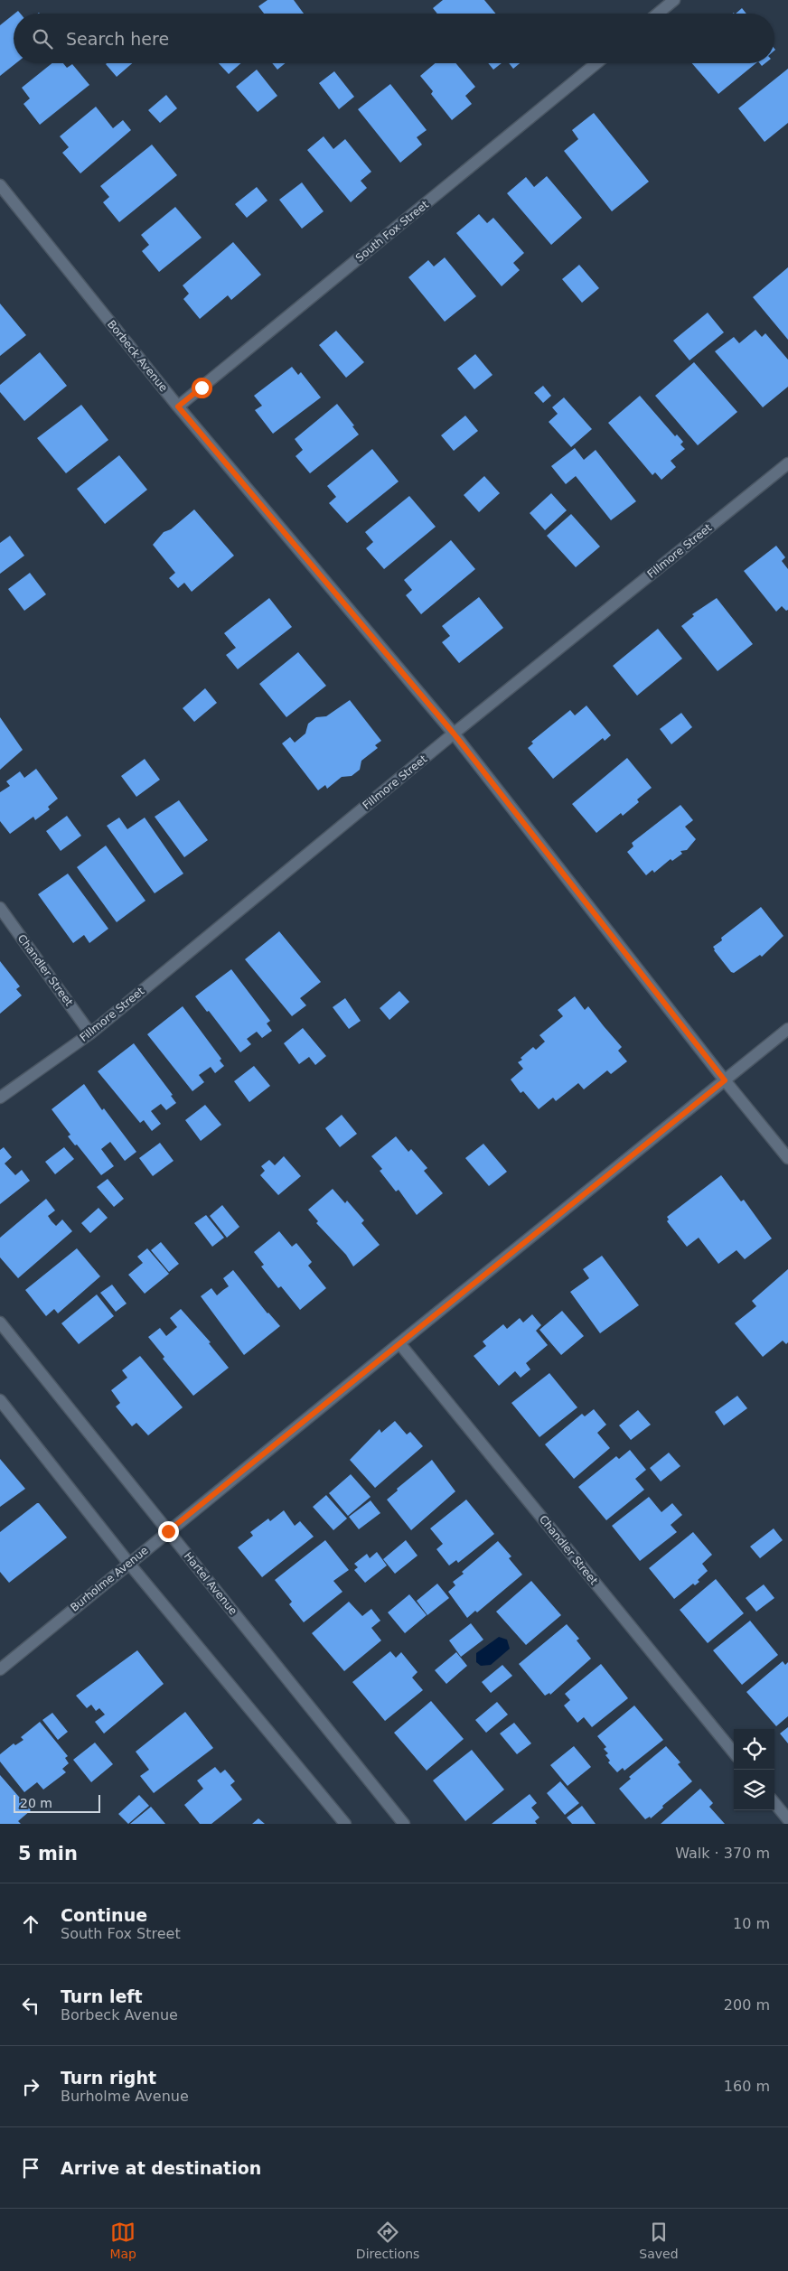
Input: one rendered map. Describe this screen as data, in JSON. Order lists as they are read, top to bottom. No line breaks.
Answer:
{"streets":{"street":["South Fox Street","Borbeck Avenue","Fillmore Street","Chandler Street","Burholme Avenue","Hartel Avenue"]},"crossings":[["South Fox Street","Borbeck Avenue"],["Borbeck Avenue","Fillmore Street"],["Borbeck Avenue","Burholme Avenue"],["Fillmore Street","Chandler Street"],["Chandler Street","Burholme Avenue"],["Burholme Avenue","Hartel Avenue"]],"scale_bar":"20 m","page":{"search":"Search here","scale":"20 m","heading":["5 min","Walk · 370 m"],"list":[["Continue","South Fox Street","10 m"],["Turn left","Borbeck Avenue","200 m"],["Turn right","Burholme Avenue","160 m"],"Arrive at destination"],"nav":["Map","Directions","Saved"]}}
